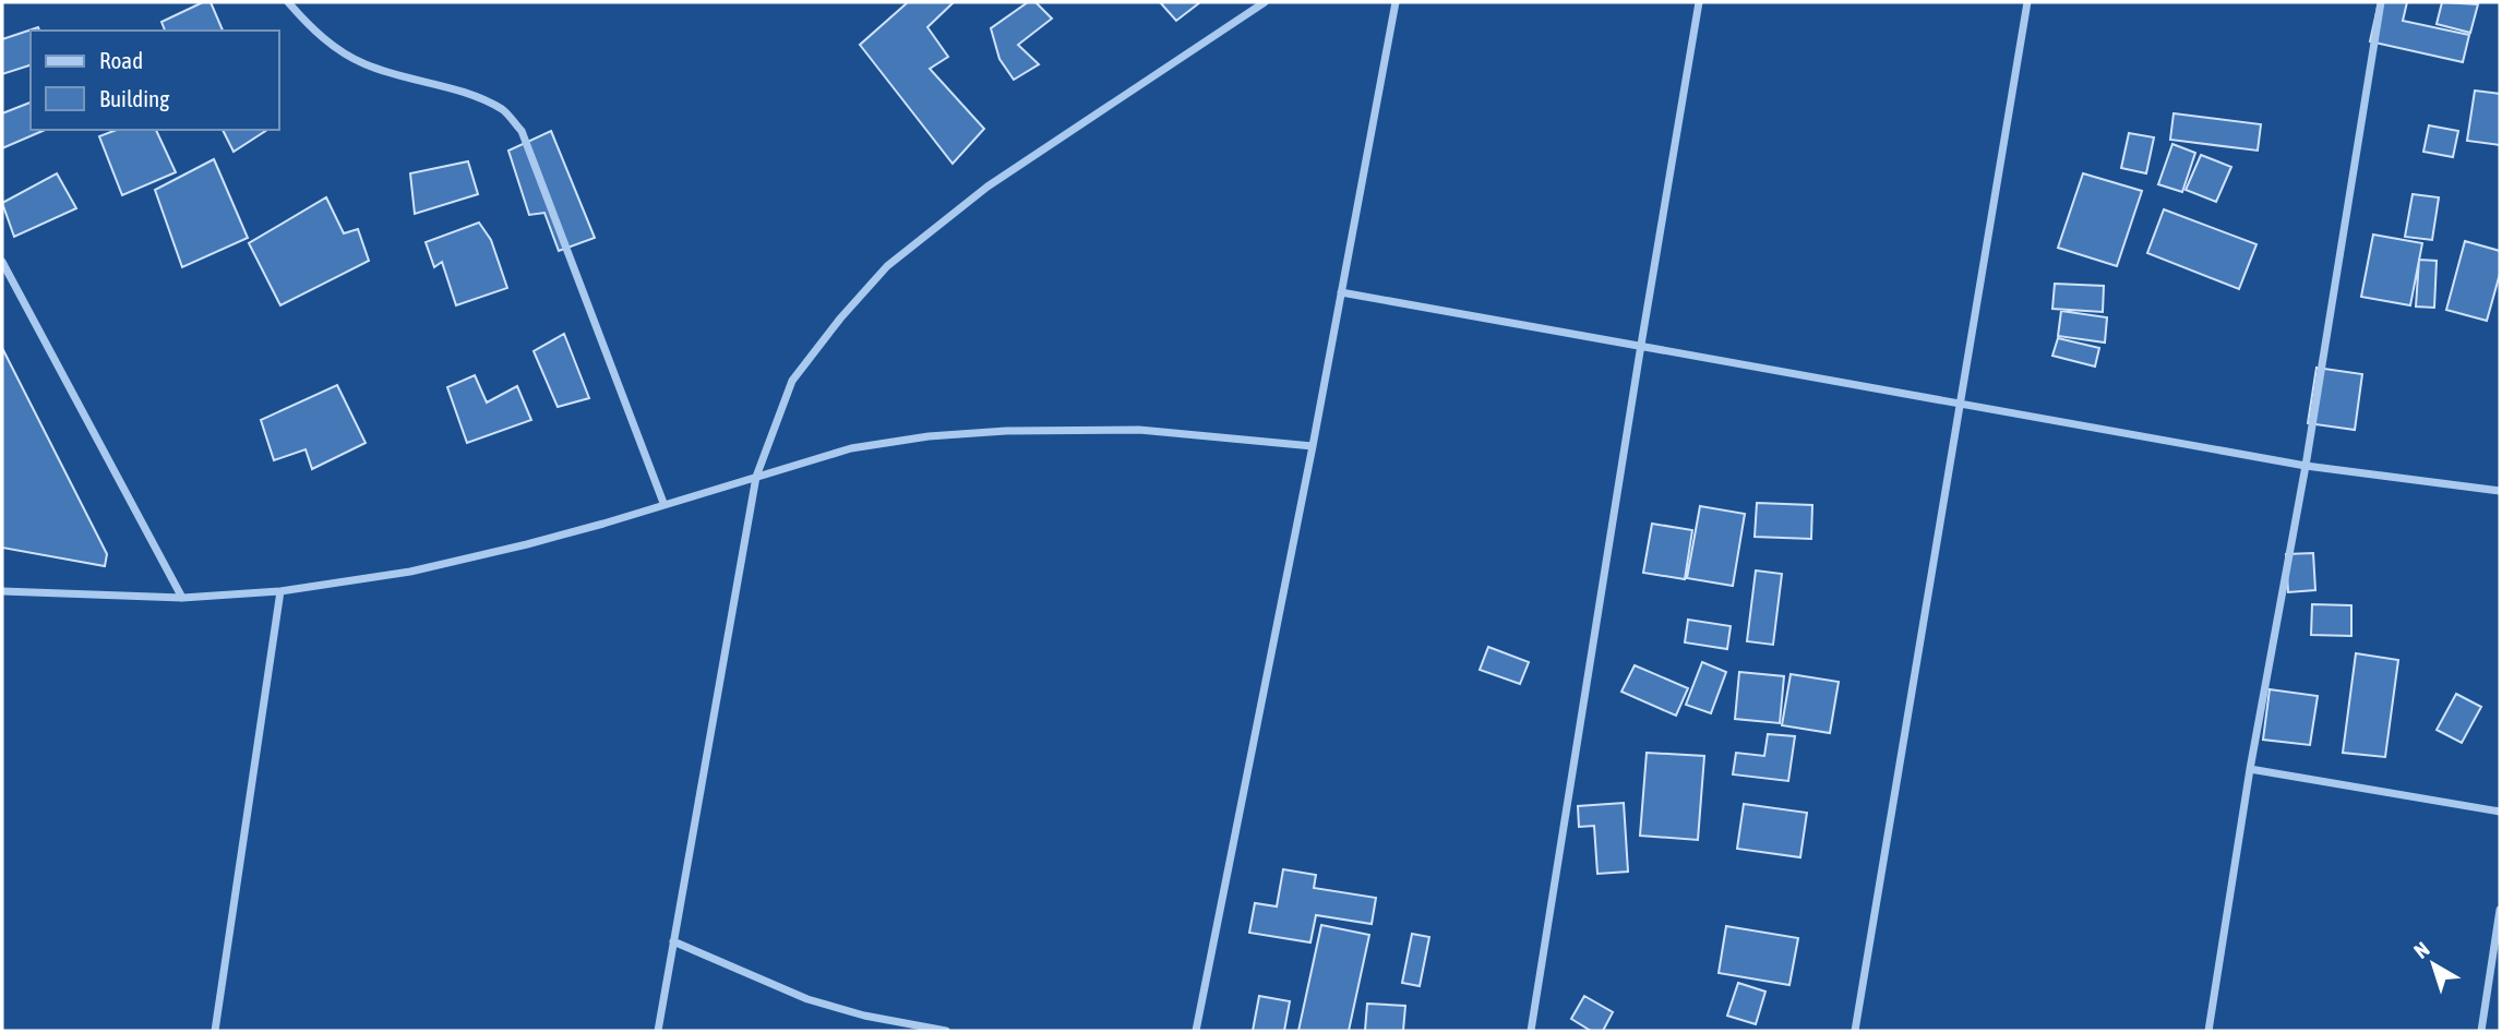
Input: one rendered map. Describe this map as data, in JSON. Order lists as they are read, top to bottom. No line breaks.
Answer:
{"legend":["Road","Building"],"north":"top left"}
